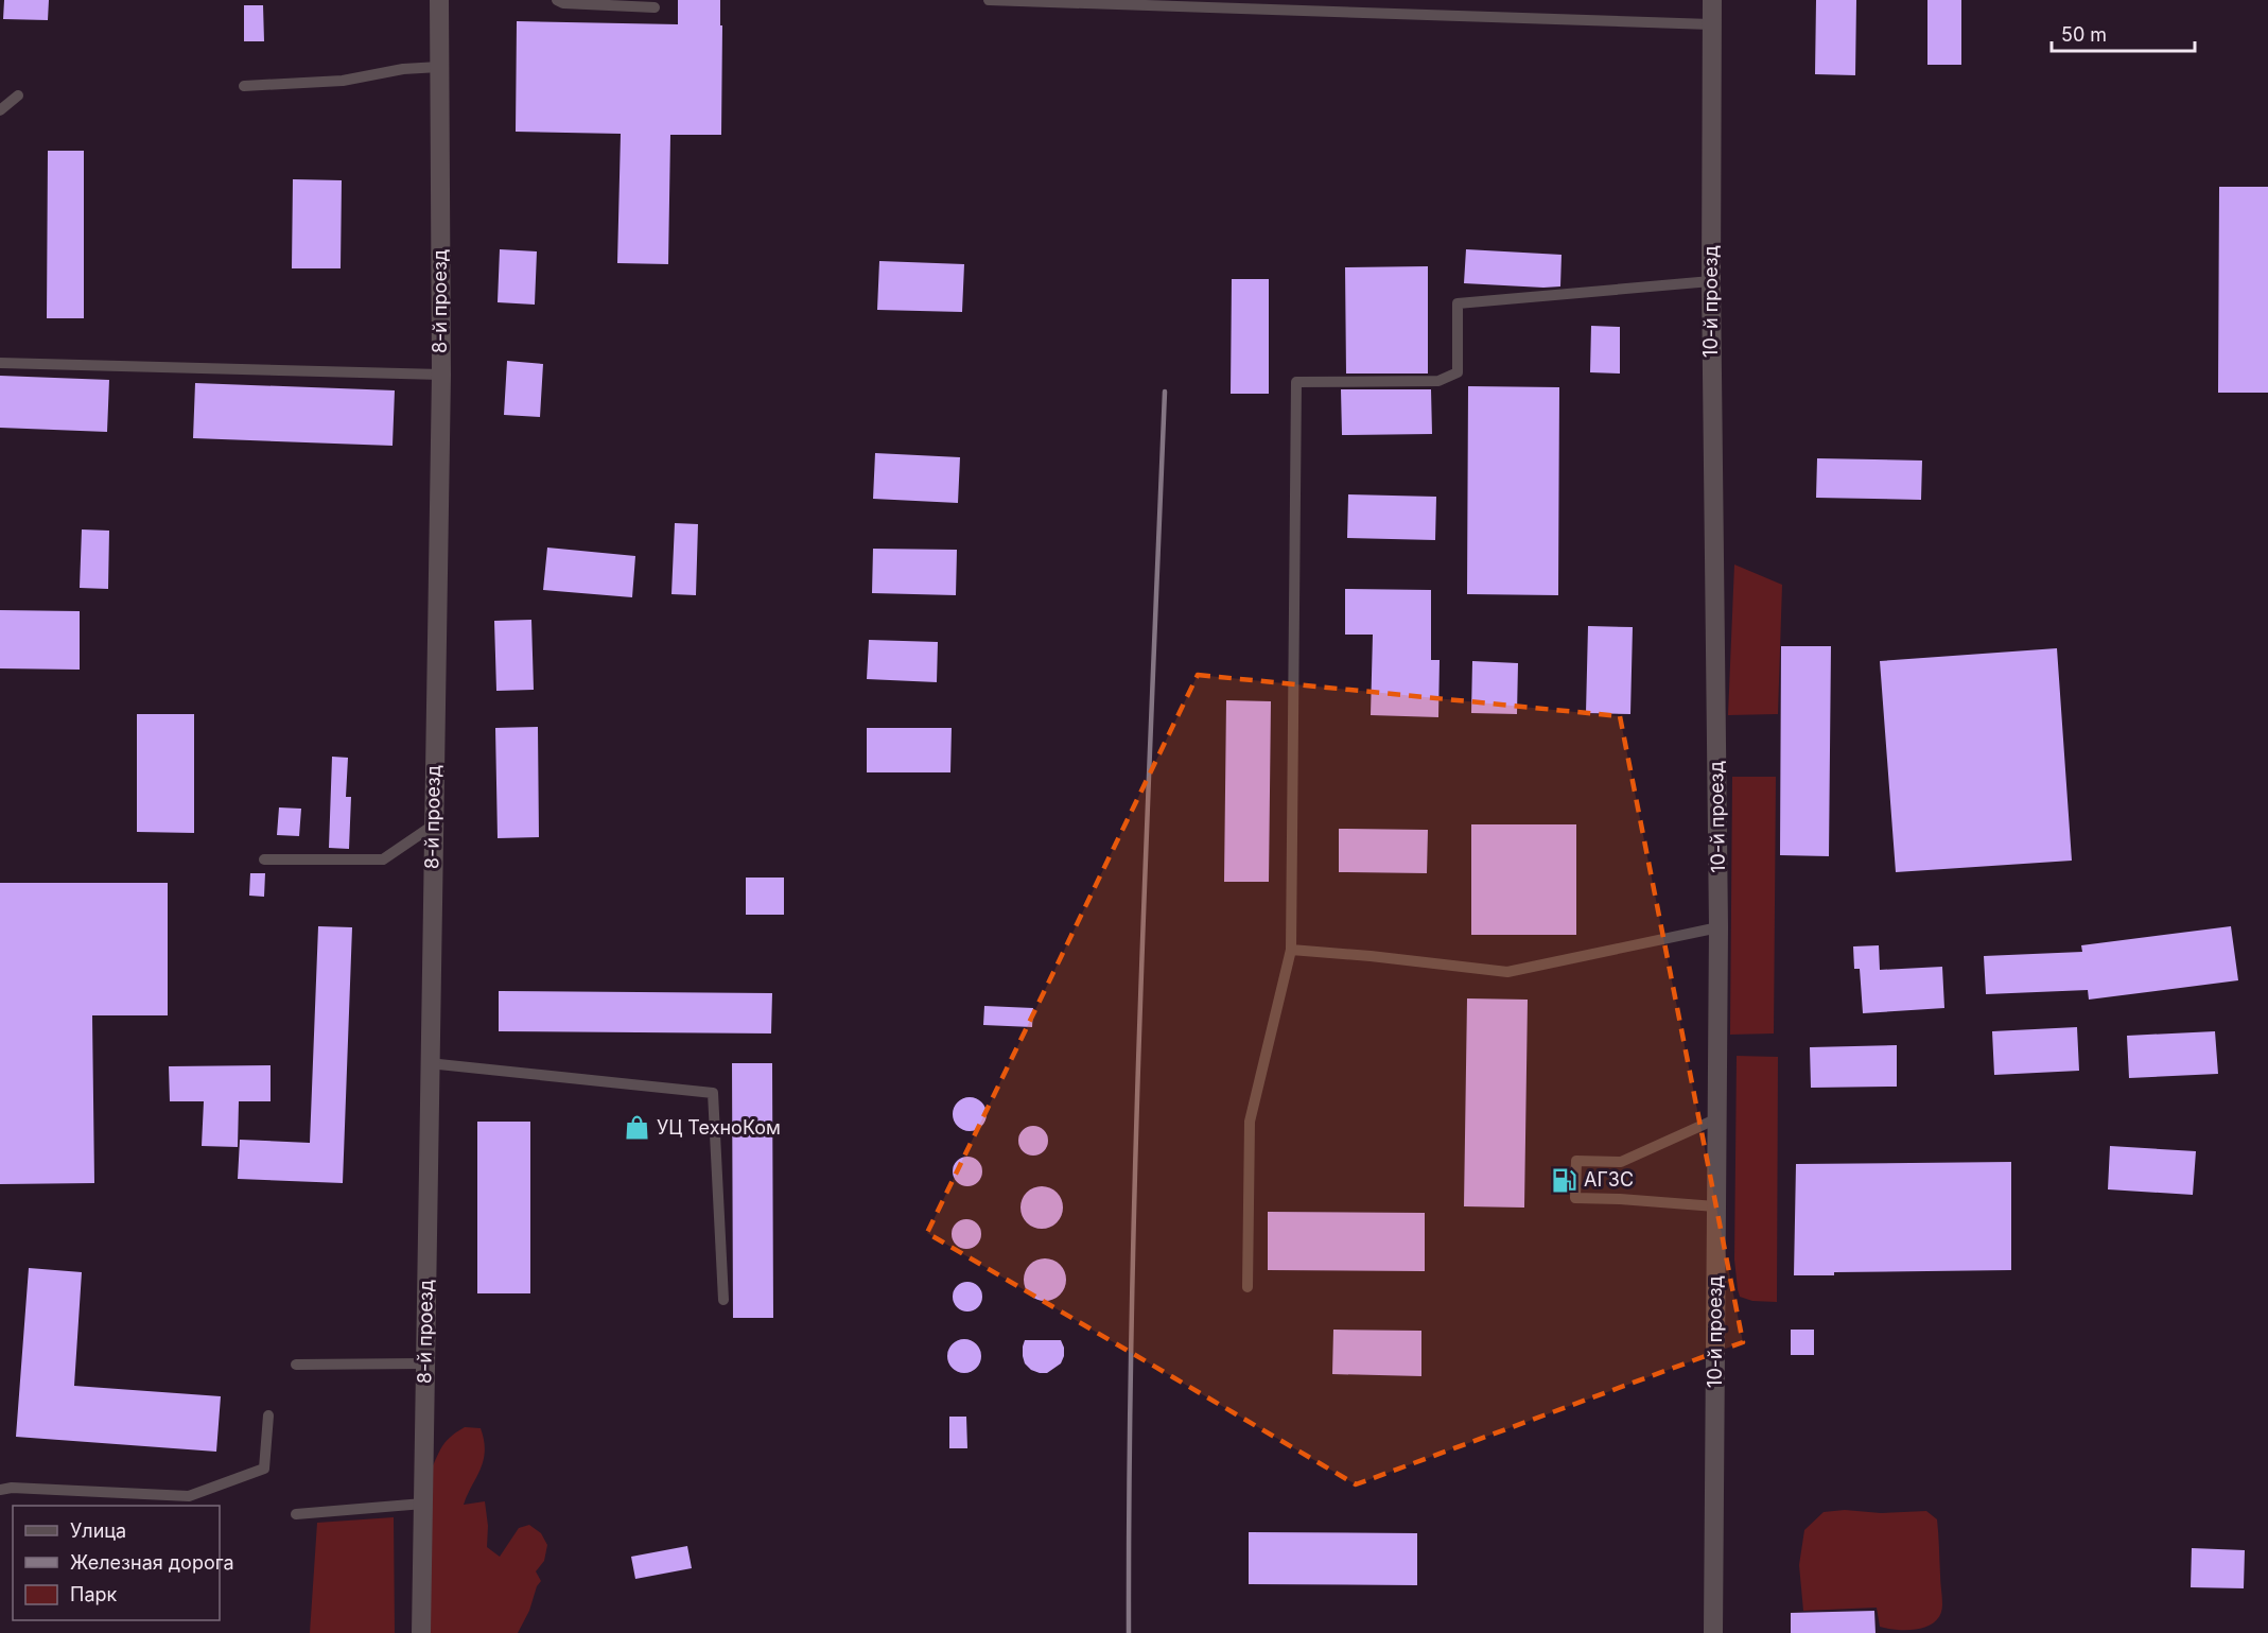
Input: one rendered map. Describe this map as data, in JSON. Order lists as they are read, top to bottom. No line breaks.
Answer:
{"streets":{"street":["8-й проезд","10-й проезд"]},"places":{"shop":["УЦ ТехноКом"],"fuel station":["АГЗС"]},"legend":["Улица","Железная дорога","Парк"],"scale_bar":"50 m"}
